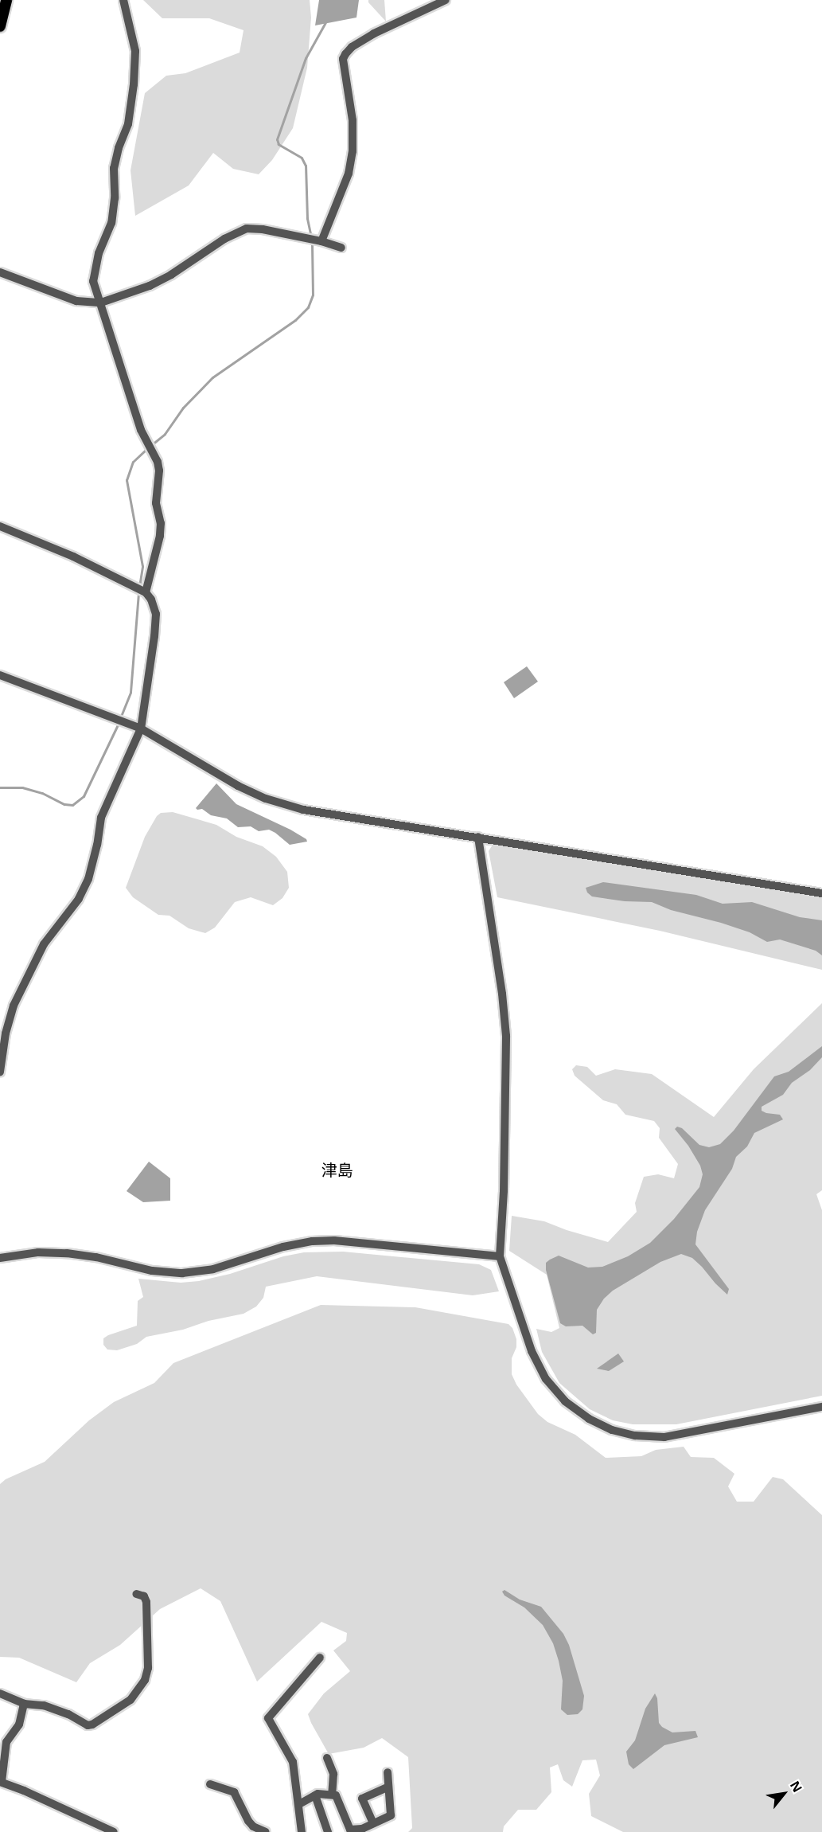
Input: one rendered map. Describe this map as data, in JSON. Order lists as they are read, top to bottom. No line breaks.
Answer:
{"districts":["津島"],"north":"top right"}
